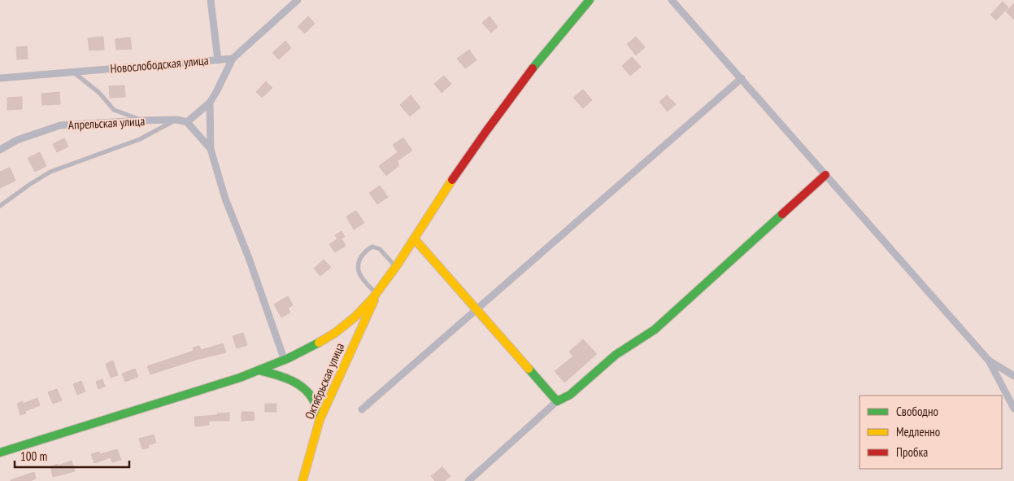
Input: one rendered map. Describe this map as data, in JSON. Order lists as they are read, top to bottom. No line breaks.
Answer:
{"streets":{"street":["Новослободская улица","Апрельская улица","Октябрьская улица"]},"legend":["Свободно","Медленно","Пробка"],"scale_bar":"100 m"}
